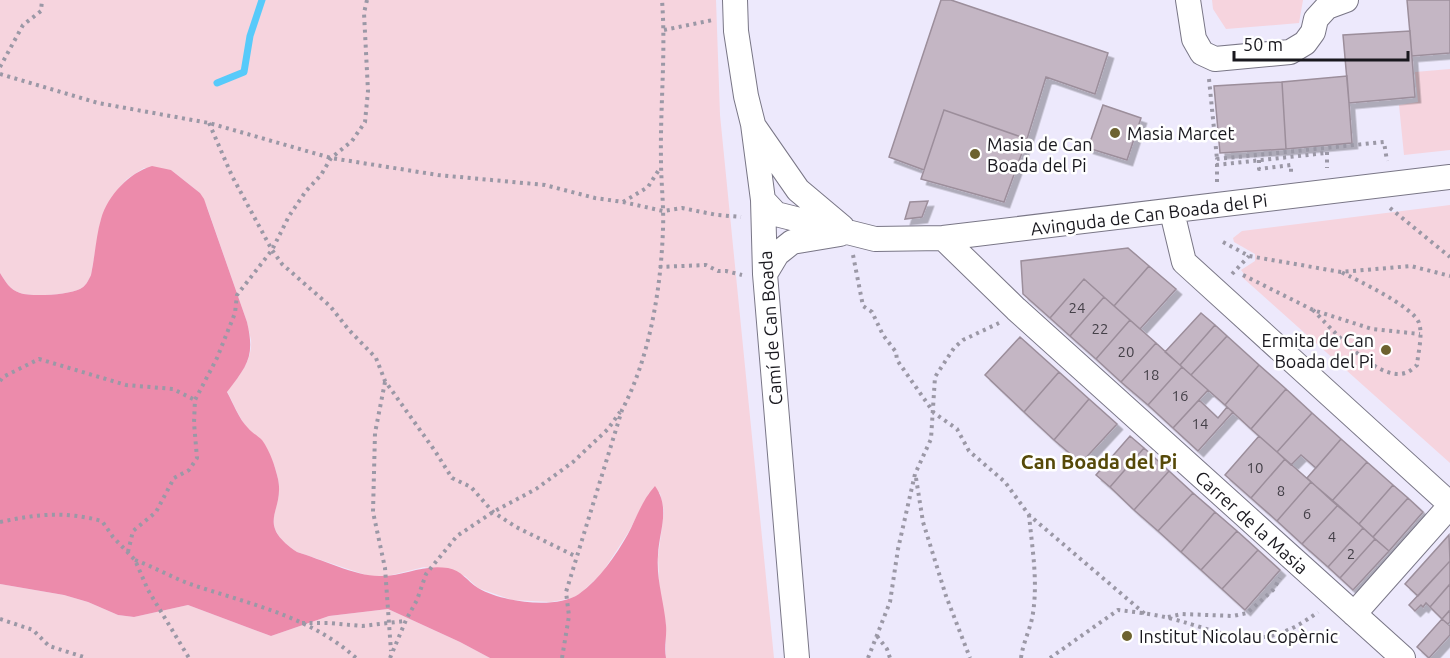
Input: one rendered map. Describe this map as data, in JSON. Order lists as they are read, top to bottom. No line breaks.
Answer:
{"streets":{"street":["Avinguda de Can Boada del Pi","Camí de Can Boada","Carrer de la Masia"]},"crossings":[["Avinguda de Can Boada del Pi","Camí de Can Boada"],["Avinguda de Can Boada del Pi","Carrer de la Masia"]],"districts":["Can Boada del Pi"],"places":["Masia Marcet","Masia de Can Boada del Pi","Ermita de Can Boada del Pi","Institut Nicolau Copèrnic"],"house_numbers":["24","22","20","18","16","14","10","8","6","4","2"],"scale_bar":"50 m"}
